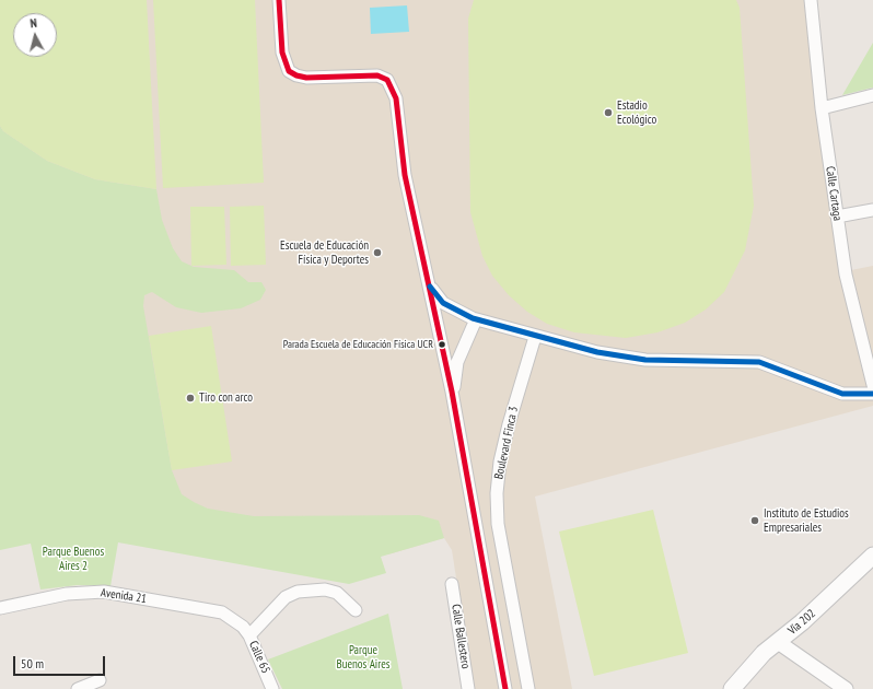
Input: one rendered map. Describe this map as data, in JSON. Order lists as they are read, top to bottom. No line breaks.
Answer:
{"streets":{"main road":["Vía 202"],"street":["Calle Cartaga","Boulevard Finca 3","Avenida 21","Calle Ballestero","Calle 65"]},"crossings":[["Avenida 21","Calle 65"]],"parks":["Parque Buenos Aires 2","Parque Buenos Aires"],"places":["Estadio Ecológico","Escuela de Educación Física y Deportes","Parada Escuela de Educación Física UCR","Tiro con arco","Instituto de Estudios Empresariales"],"scale_bar":"50 m","north":"top"}
